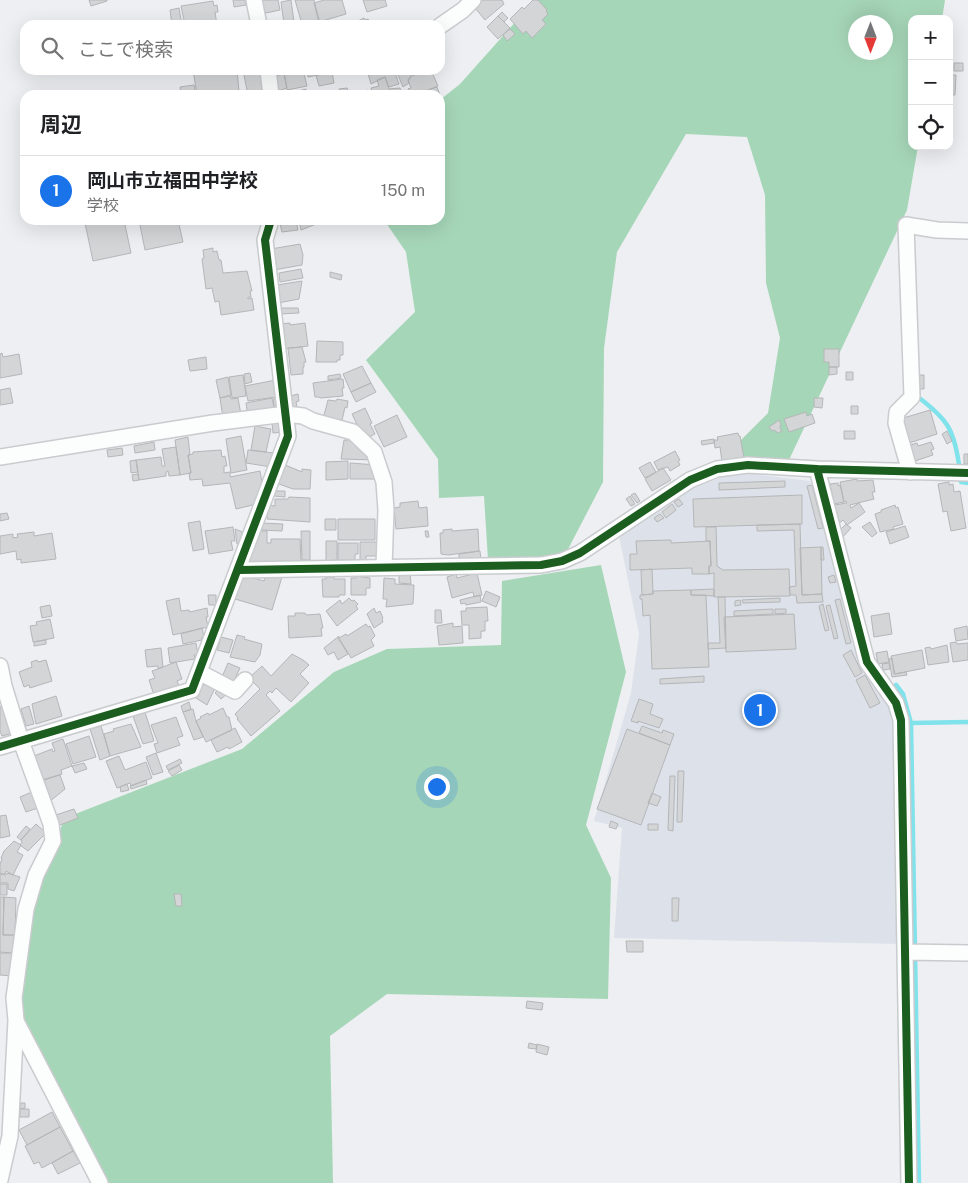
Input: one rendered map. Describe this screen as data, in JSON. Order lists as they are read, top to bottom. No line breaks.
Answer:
{"north":"bottom","page":{"map_buttons":["+","−"],"search":"ここで検索","heading":"周辺","list":[{"mark":"1","name":"岡山市立福田中学校","note":"学校","value":"150 m"}],"pins":"1"}}
